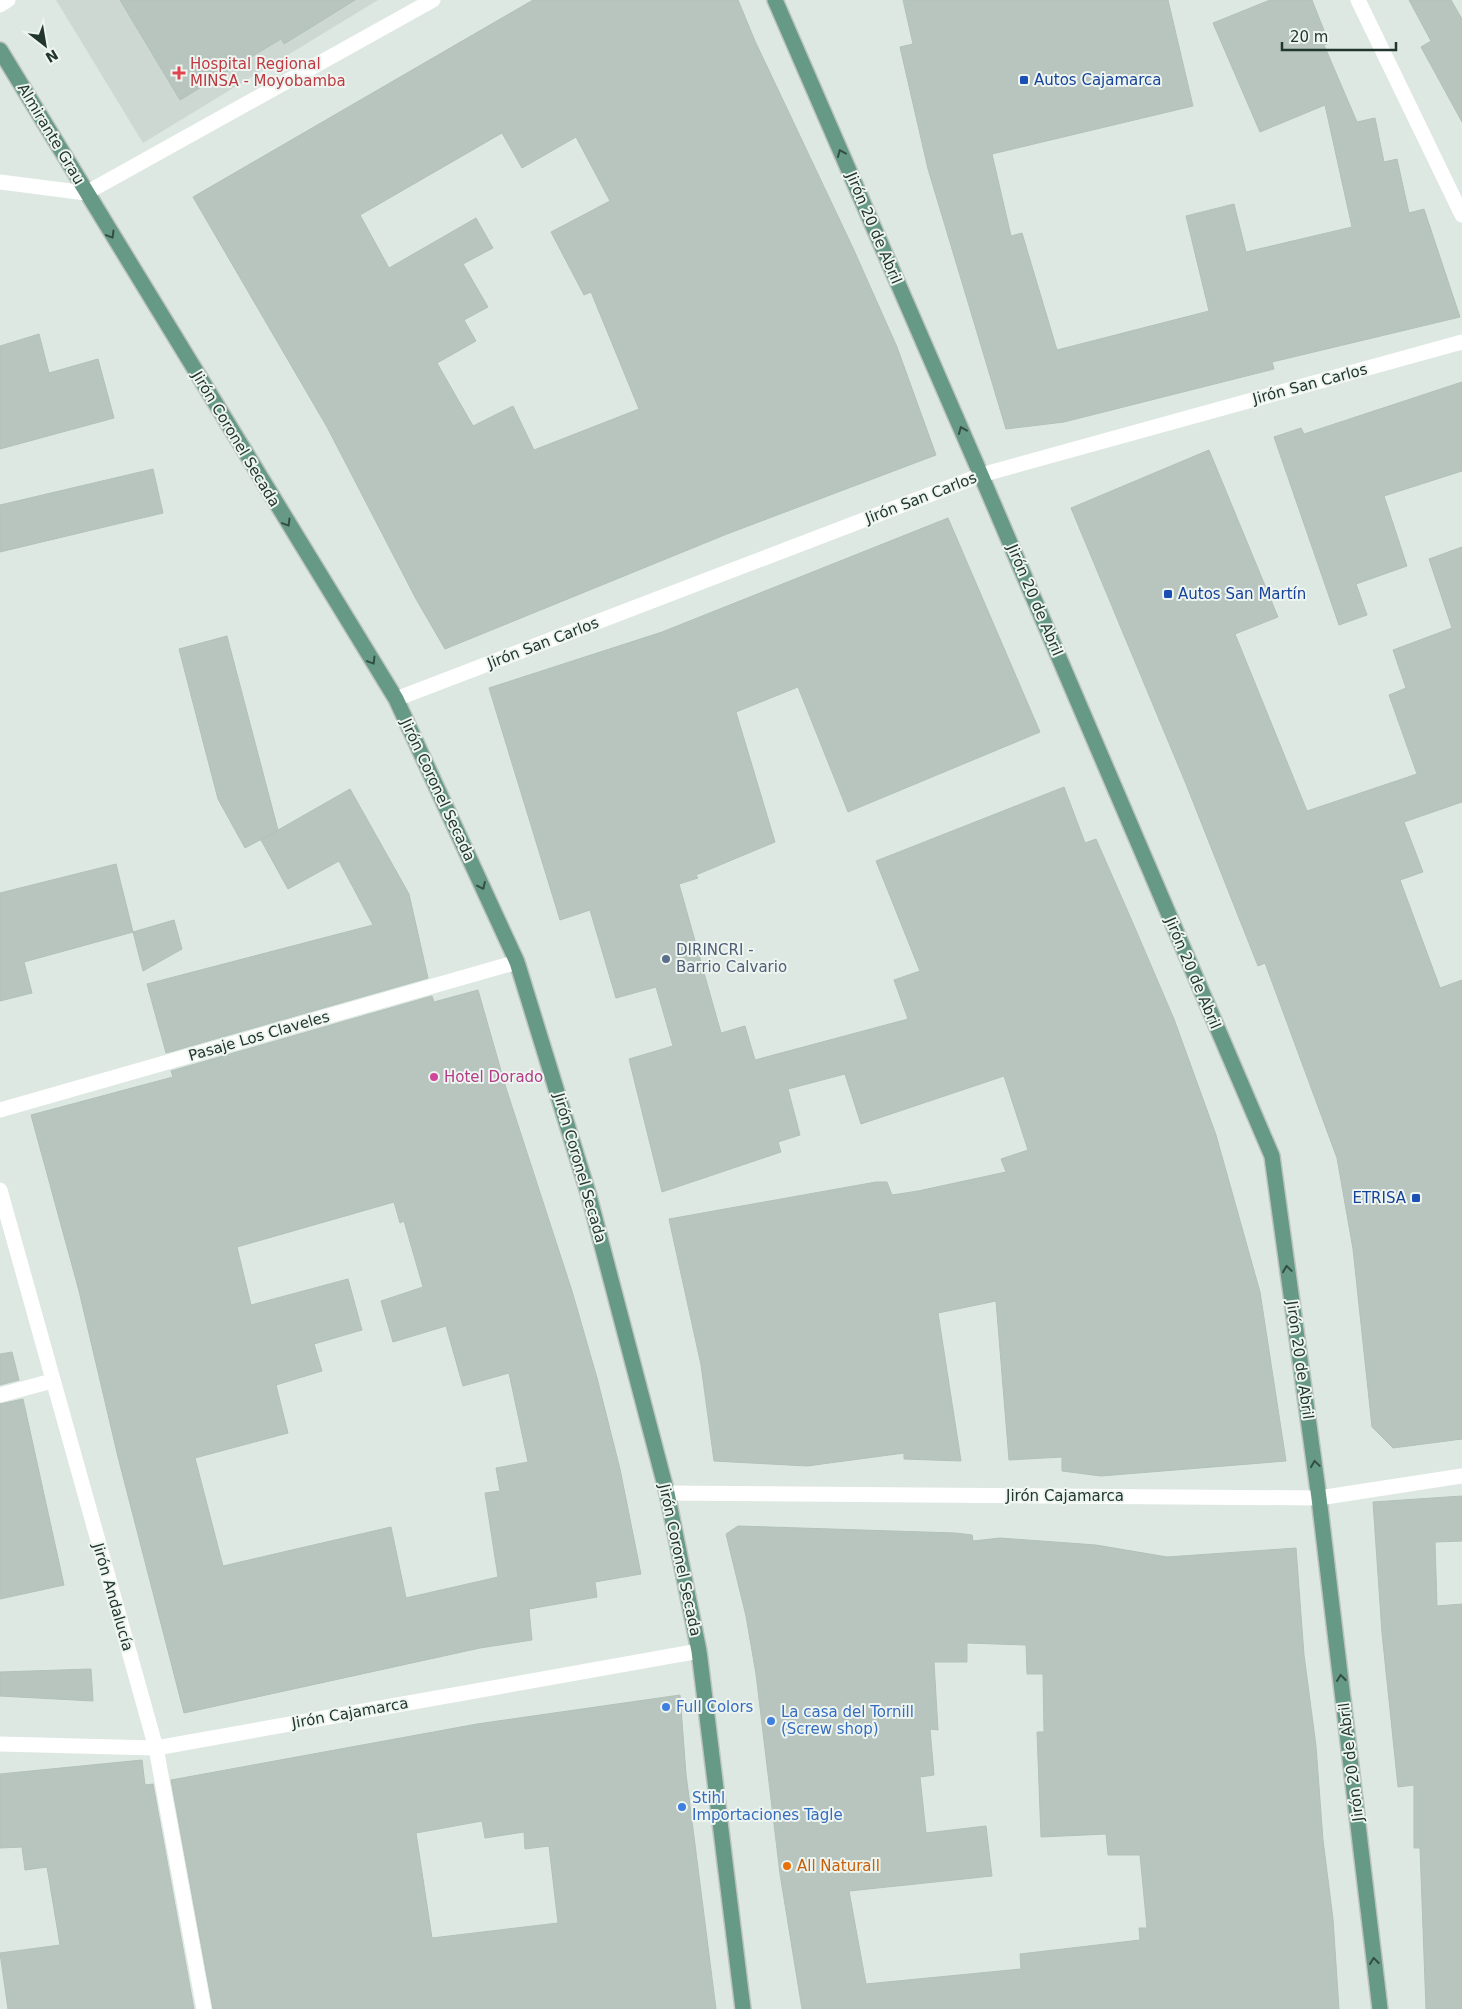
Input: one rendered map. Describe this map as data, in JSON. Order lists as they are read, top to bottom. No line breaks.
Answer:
{"streets":{"main road":["Almirante Grau","Jirón 20 de Abril","Jirón Coronel Secada"],"street":["Jirón San Carlos","Pasaje Los Claveles","Jirón Cajamarca","Jirón Andalucía"]},"crossings":[["Almirante Grau","Jirón Coronel Secada"],["Jirón 20 de Abril","Jirón San Carlos"],["Jirón 20 de Abril","Jirón Cajamarca"],["Jirón San Carlos","Jirón Coronel Secada"],["Jirón Coronel Secada","Pasaje Los Claveles"],["Jirón Coronel Secada","Jirón Cajamarca"],["Jirón Cajamarca","Jirón Andalucía"]],"one_way":["Jirón 20 de Abril","Jirón Coronel Secada"],"places":{"health":["Hospital Regional MINSA - Moyobamba"],"transit":["Autos Cajamarca","Autos San Martín","ETRISA"],"other":["DIRINCRI - Barrio Calvario","Hotel Dorado","Full Colors","La casa del Tornill (Screw shop)","Stihl Importaciones Tagle","All Naturall"]},"scale_bar":"20 m","north":"bottom right"}
